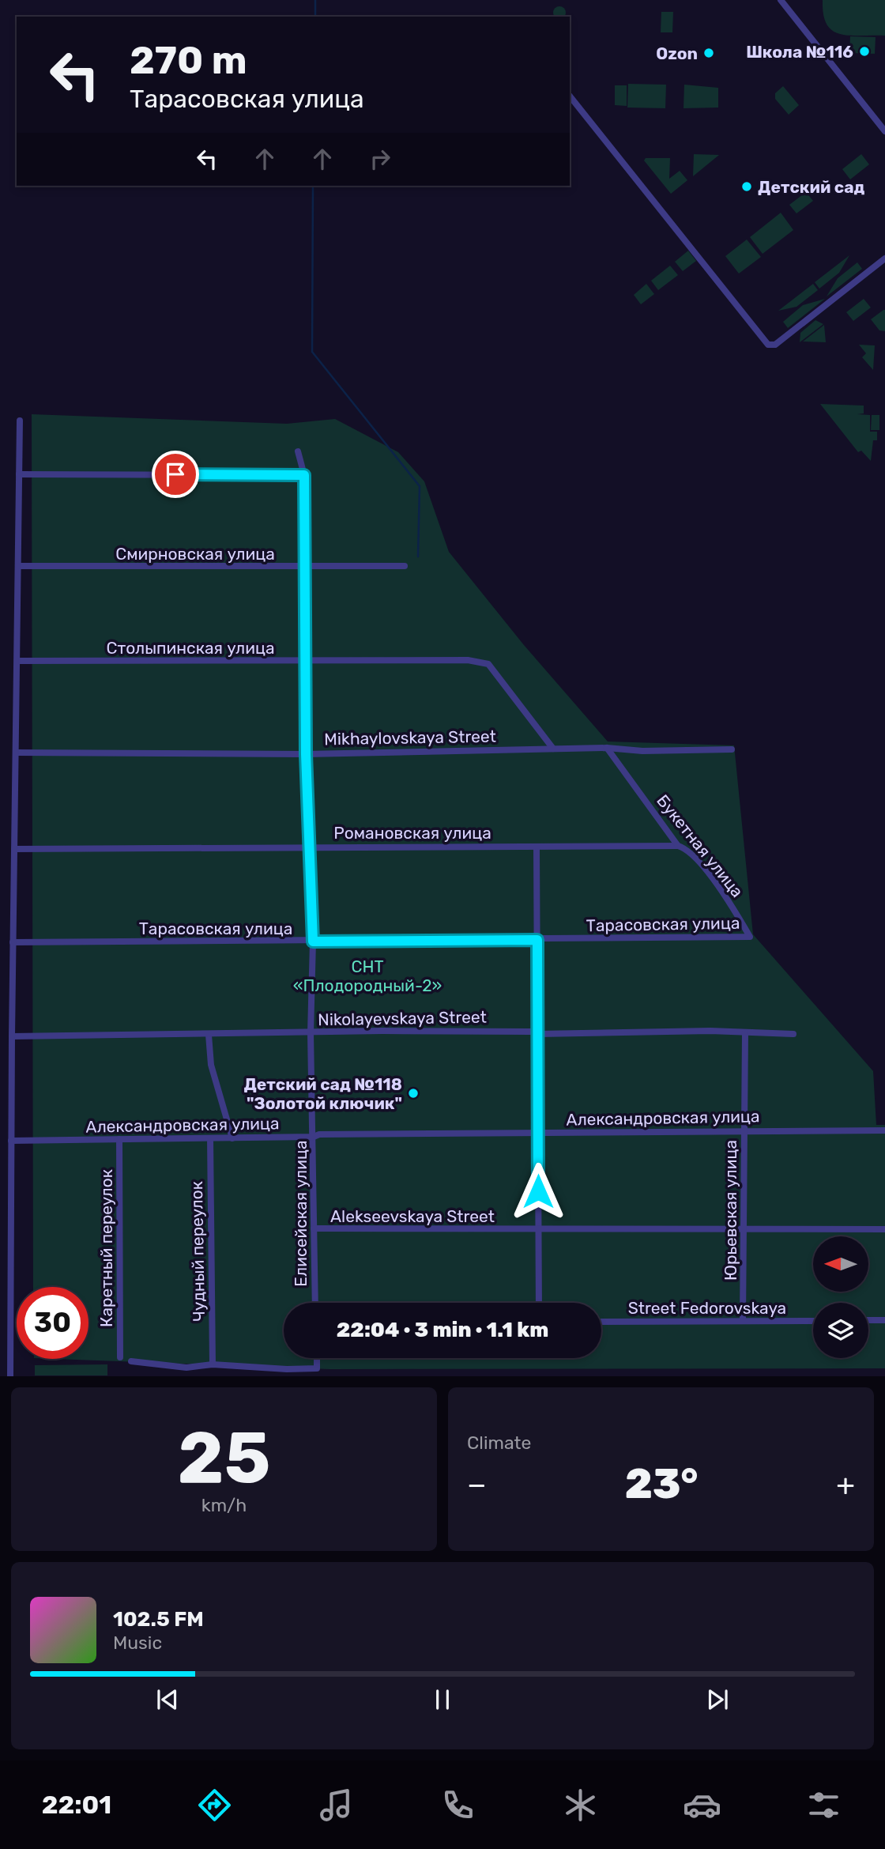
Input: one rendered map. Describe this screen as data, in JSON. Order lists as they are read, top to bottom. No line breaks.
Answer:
{"streets":{"street":["Смирновская улица","Столыпинская улица","Mikhaylovskaya Street","Романовская улица","Букетная улица","Тарасовская улица","Nikolayevskaya Street","Александровская улица","Юрьевская улица","Елисейская улица","Alekseevskaya Street","Каретный переулок","Чудный переулок","Street Fedorovskaya"]},"crossings":[["Смирновская улица","Елисейская улица"],["Столыпинская улица","Mikhaylovskaya Street"],["Столыпинская улица","Елисейская улица"],["Mikhaylovskaya Street","Букетная улица"],["Mikhaylovskaya Street","Елисейская улица"],["Романовская улица","Букетная улица"],["Романовская улица","Елисейская улица"],["Букетная улица","Тарасовская улица"],["Тарасовская улица","Елисейская улица"],["Nikolayevskaya Street","Юрьевская улица"],["Nikolayevskaya Street","Елисейская улица"],["Александровская улица","Юрьевская улица"],["Александровская улица","Елисейская улица"],["Александровская улица","Каретный переулок"],["Александровская улица","Чудный переулок"],["Юрьевская улица","Alekseevskaya Street"],["Юрьевская улица","Street Fedorovskaya"],["Елисейская улица","Alekseevskaya Street"]],"parks":["СНТ «Плодородный-2»"],"places":["Школа №116","Ozon","Детский сад","Детский сад №118 \"Золотой ключик\""],"north":"left","page":{"turn":["270 m","Тарасовская улица"],"limit":"30","trip":"22:04 · 3 min · 1.1 km","tile":[["25","km/h"],"Climate"],"heat":["−","23°","+"],"song":["102.5 FM","Music"],"tabs":"22:01"}}
